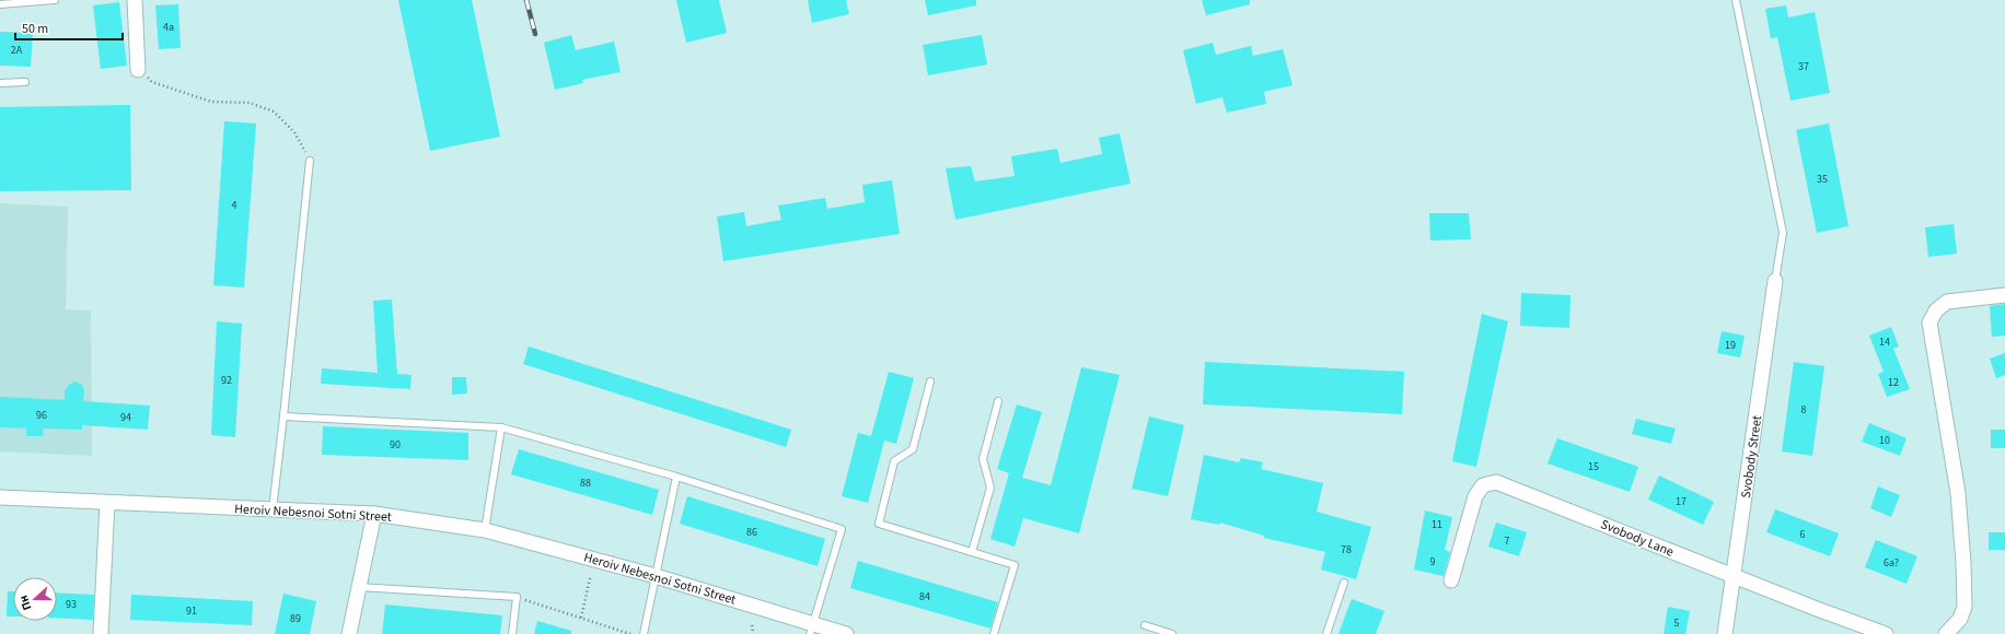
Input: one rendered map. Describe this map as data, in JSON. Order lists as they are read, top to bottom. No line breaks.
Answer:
{"streets":{"street":["Svobody Street","Heroiv Nebesnoi Sotni Street","Svobody Lane"]},"crossings":[["Svobody Street","Svobody Lane"]],"house_numbers":["4а","2А","37","35","4","14","19","92","12","8","96","94","10","90","15","88","17","11","86","6","7","78","9","6a?","84","93","91","89","5"],"scale_bar":"50 m","north":"left"}
